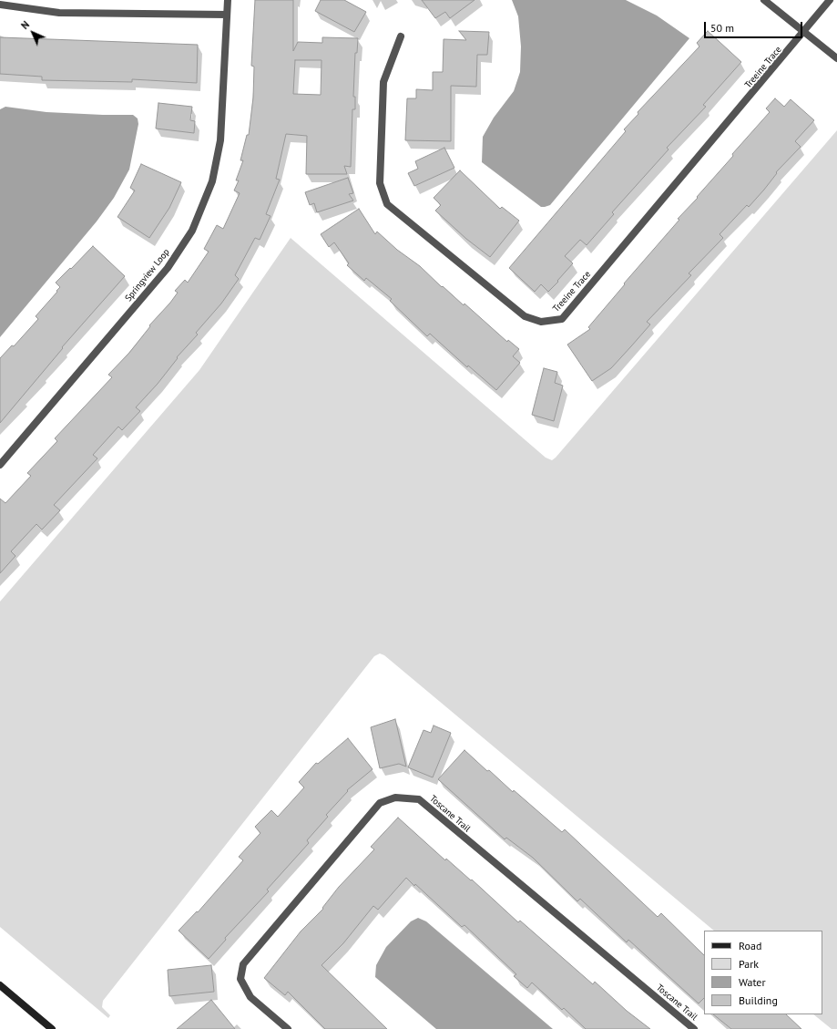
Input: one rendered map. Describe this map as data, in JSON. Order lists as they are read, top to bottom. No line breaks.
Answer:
{"streets":{"street":["Treeine Trace","Springview Loop","Toscane Trail"]},"legend":["Road","Park","Water","Building"],"scale_bar":"50 m","north":"top left"}
